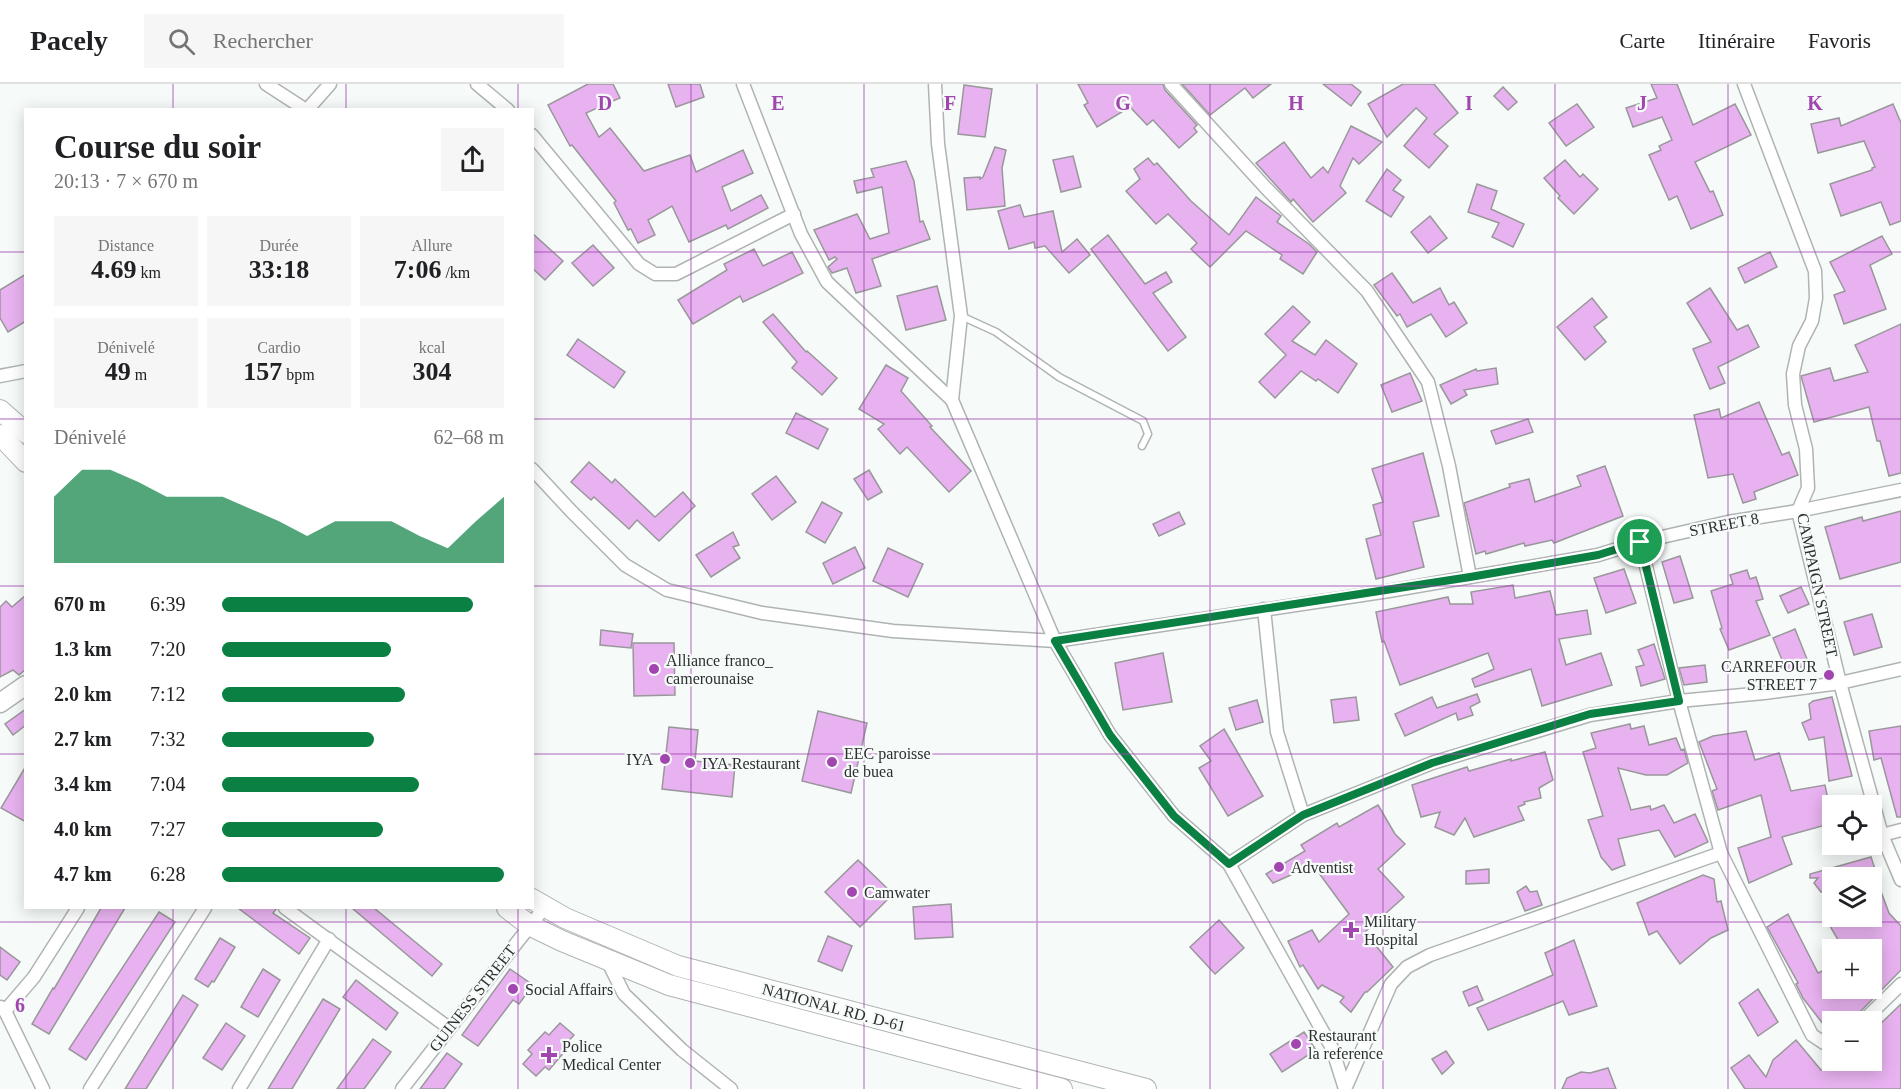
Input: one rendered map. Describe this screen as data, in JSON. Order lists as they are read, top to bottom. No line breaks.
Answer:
{"streets":{"highway":["NATIONAL RD. D-61"],"street":["STREET 8","CAMPAIGN STREET","GUINESS STREET"]},"crossings":[["STREET 8","CAMPAIGN STREET"],["GUINESS STREET","NATIONAL RD. D-61"]],"places":{"other":["Alliance franco_ camerounaise","CARREFOUR STREET 7","IYA","EEC paroisse de buea","IYA Restaurant","Adventist","Camwater","Social Affairs","Restaurant la reference"],"health":["Military Hospital","Police Medical Center"]},"page":{"header":"Pacely","search":"Rechercher","nav":["Carte","Itinéraire","Favoris"],"heading":["Course du soir","20:13 · 7 × 670 m"],"stats":[["Distance","4.69 km"],["Durée","33:18"],["Allure","7:06 /km"],["Dénivelé","49 m"],["Cardio","157 bpm"],["kcal","304"]],"chart":["Dénivelé","62–68 m"],"list":[{"name":"670 m","note":"6:39"},{"name":"1.3 km","note":"7:20"},{"name":"2.0 km","note":"7:12"},{"name":"2.7 km","note":"7:32"},{"name":"3.4 km","note":"7:04"},{"name":"4.0 km","note":"7:27"},{"name":"4.7 km","note":"6:28"}],"map_buttons":["+","−"]},"grid":{"columns":["D","E","F","G","H","I","J","K"],"rows":["6"]}}
